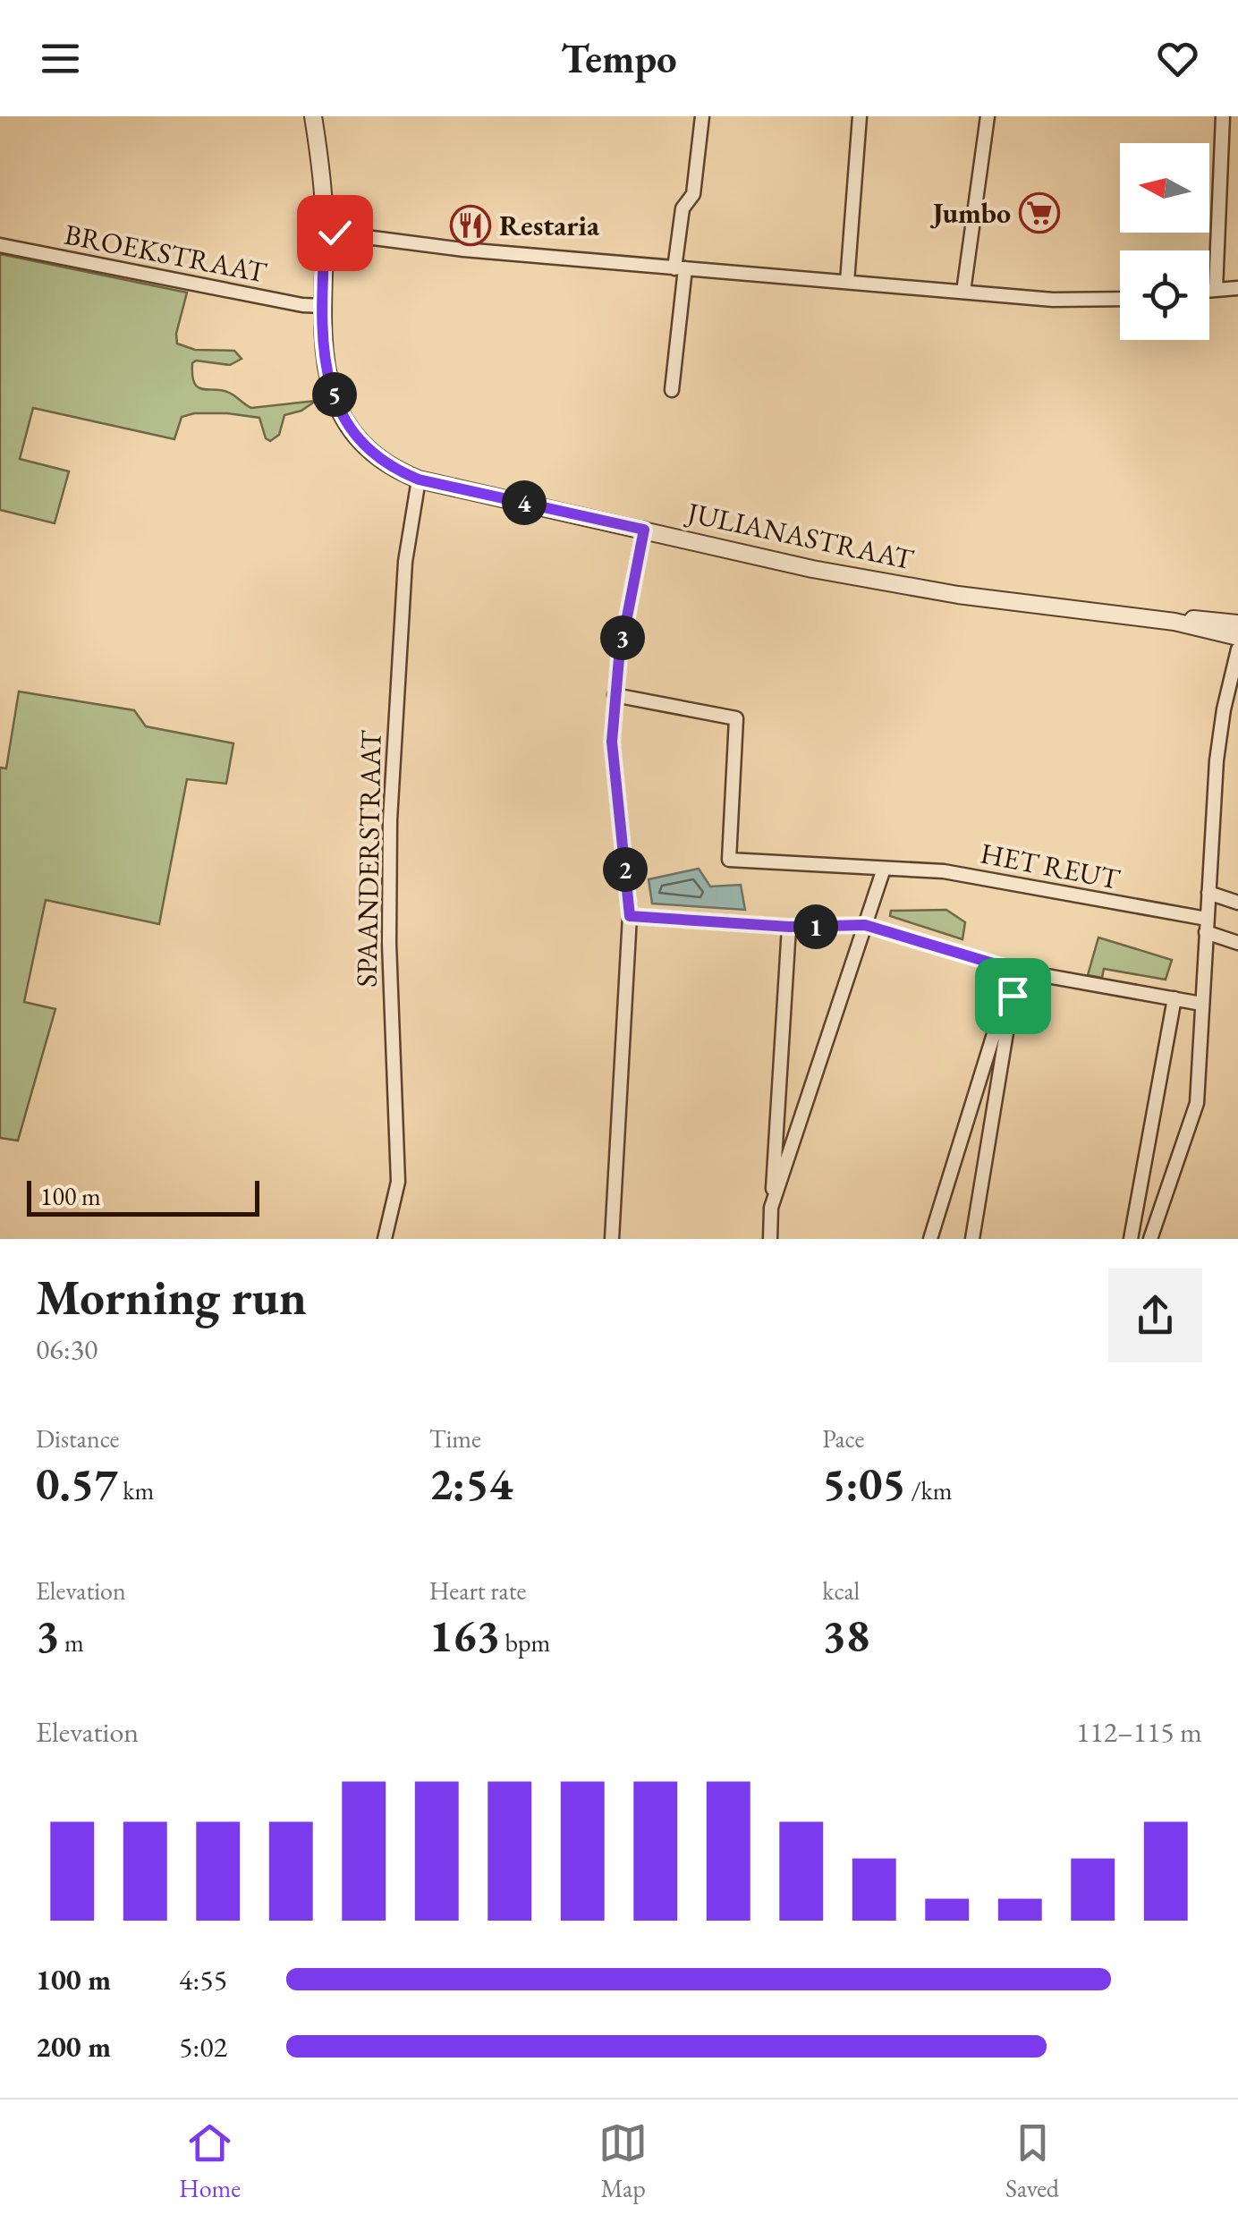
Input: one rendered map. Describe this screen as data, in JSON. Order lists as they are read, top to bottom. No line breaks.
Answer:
{"streets":{"street":["BROEKSTRAAT","JULIANASTRAAT","SPAANDERSTRAAT","HET REUT"]},"crossings":[["BROEKSTRAAT","JULIANASTRAAT"],["JULIANASTRAAT","SPAANDERSTRAAT"]],"places":{"supermarket":["Jumbo"],"restaurant":["Restaria"]},"scale_bar":"100 m","north":"left","page":{"header":"Tempo","pins":["5","4","3","2","1"],"scale":"100 m","heading":["Morning run","06:30"],"stats":[["Distance","0.57 km"],["Time","2:54"],["Pace","5:05 /km"],["Elevation","3 m"],["Heart rate","163 bpm"],["kcal","38"]],"chart":["Elevation","112–115 m"],"list":[{"name":"100 m","note":"4:55"},{"name":"200 m","note":"5:02"}],"tabs":["Home","Map","Saved"]}}
